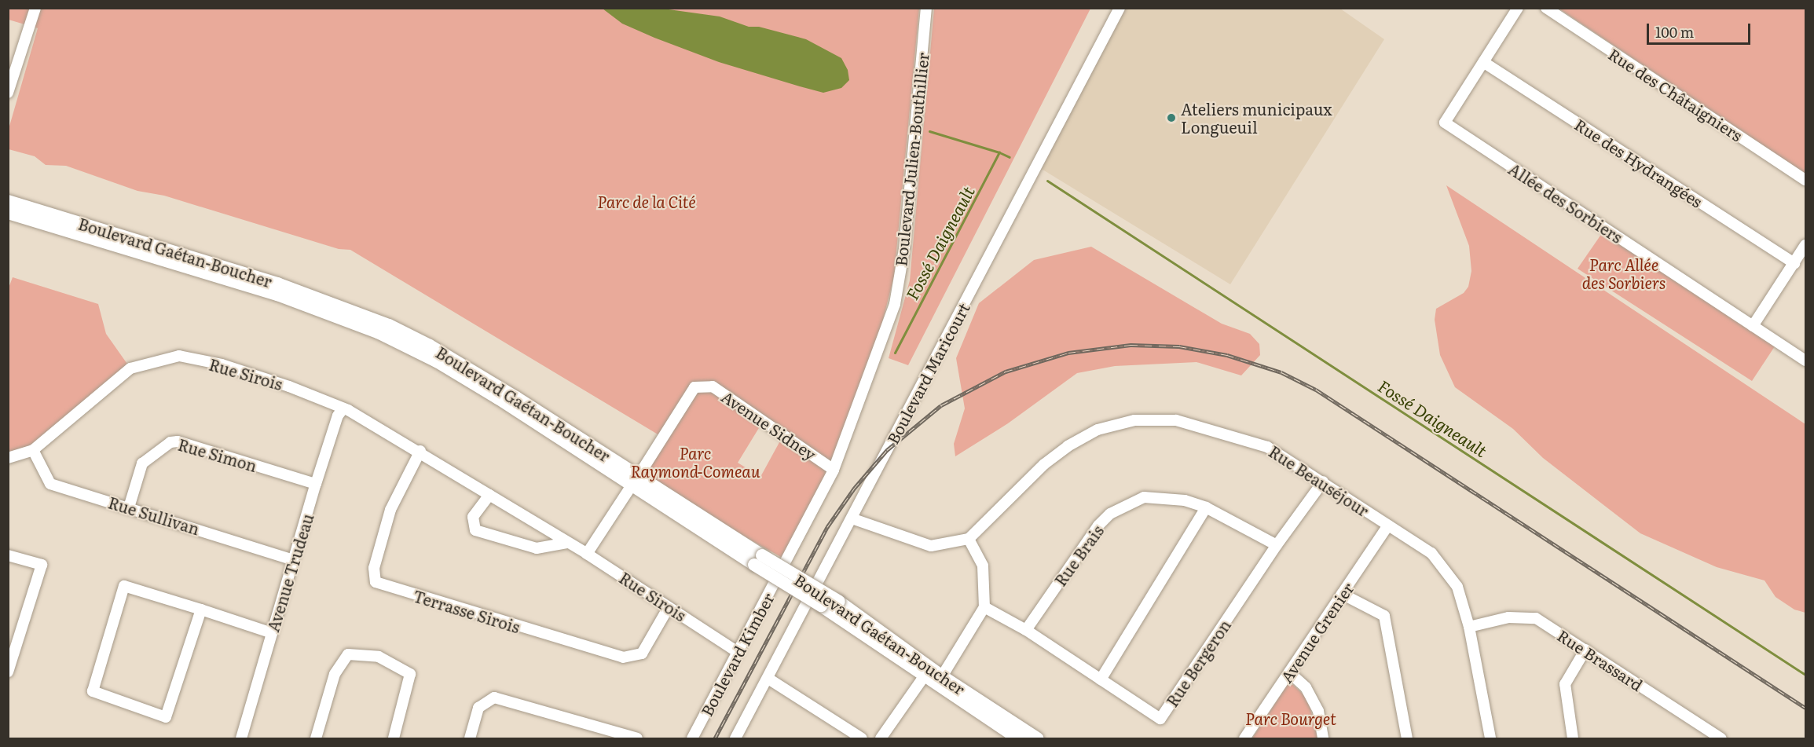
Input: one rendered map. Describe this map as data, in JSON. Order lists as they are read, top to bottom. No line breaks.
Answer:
{"streets":{"main road":["Boulevard Gaétan-Boucher"],"street":["Rue des Châtaigniers","Boulevard Julien-Bouthillier","Rue des Hydrangées","Allée des Sorbiers","Boulevard Maricourt","Rue Sirois","Avenue Sidney","Rue Simon","Rue Beauséjour","Rue Sullivan","Rue Brais","Avenue Trudeau","Terrasse Sirois","Avenue Grenier","Boulevard Kimber","Rue Brassard","Rue Bergeron"]},"crossings":[["Boulevard Julien-Bouthillier","Avenue Sidney"],["Boulevard Julien-Bouthillier","Boulevard Kimber"],["Rue des Hydrangées","Allée des Sorbiers"],["Boulevard Gaétan-Boucher","Avenue Sidney"],["Rue Sirois","Avenue Sidney"],["Rue Sirois","Rue Sullivan"],["Rue Sirois","Avenue Trudeau"],["Rue Sirois","Terrasse Sirois"],["Rue Sirois","Boulevard Kimber"],["Avenue Sidney","Boulevard Kimber"],["Rue Simon","Rue Sullivan"],["Rue Simon","Avenue Trudeau"],["Rue Beauséjour","Avenue Grenier"],["Rue Beauséjour","Rue Brassard"],["Rue Beauséjour","Rue Bergeron"],["Rue Sullivan","Avenue Trudeau"],["Rue Brais","Rue Bergeron"]],"water":["Fossé Daigneault"],"parks":["Parc de la Cité","Parc Allée des Sorbiers","Parc Raymond-Comeau","Parc Bourget"],"places":["Ateliers municipaux Longueuil"],"scale_bar":"100 m"}
